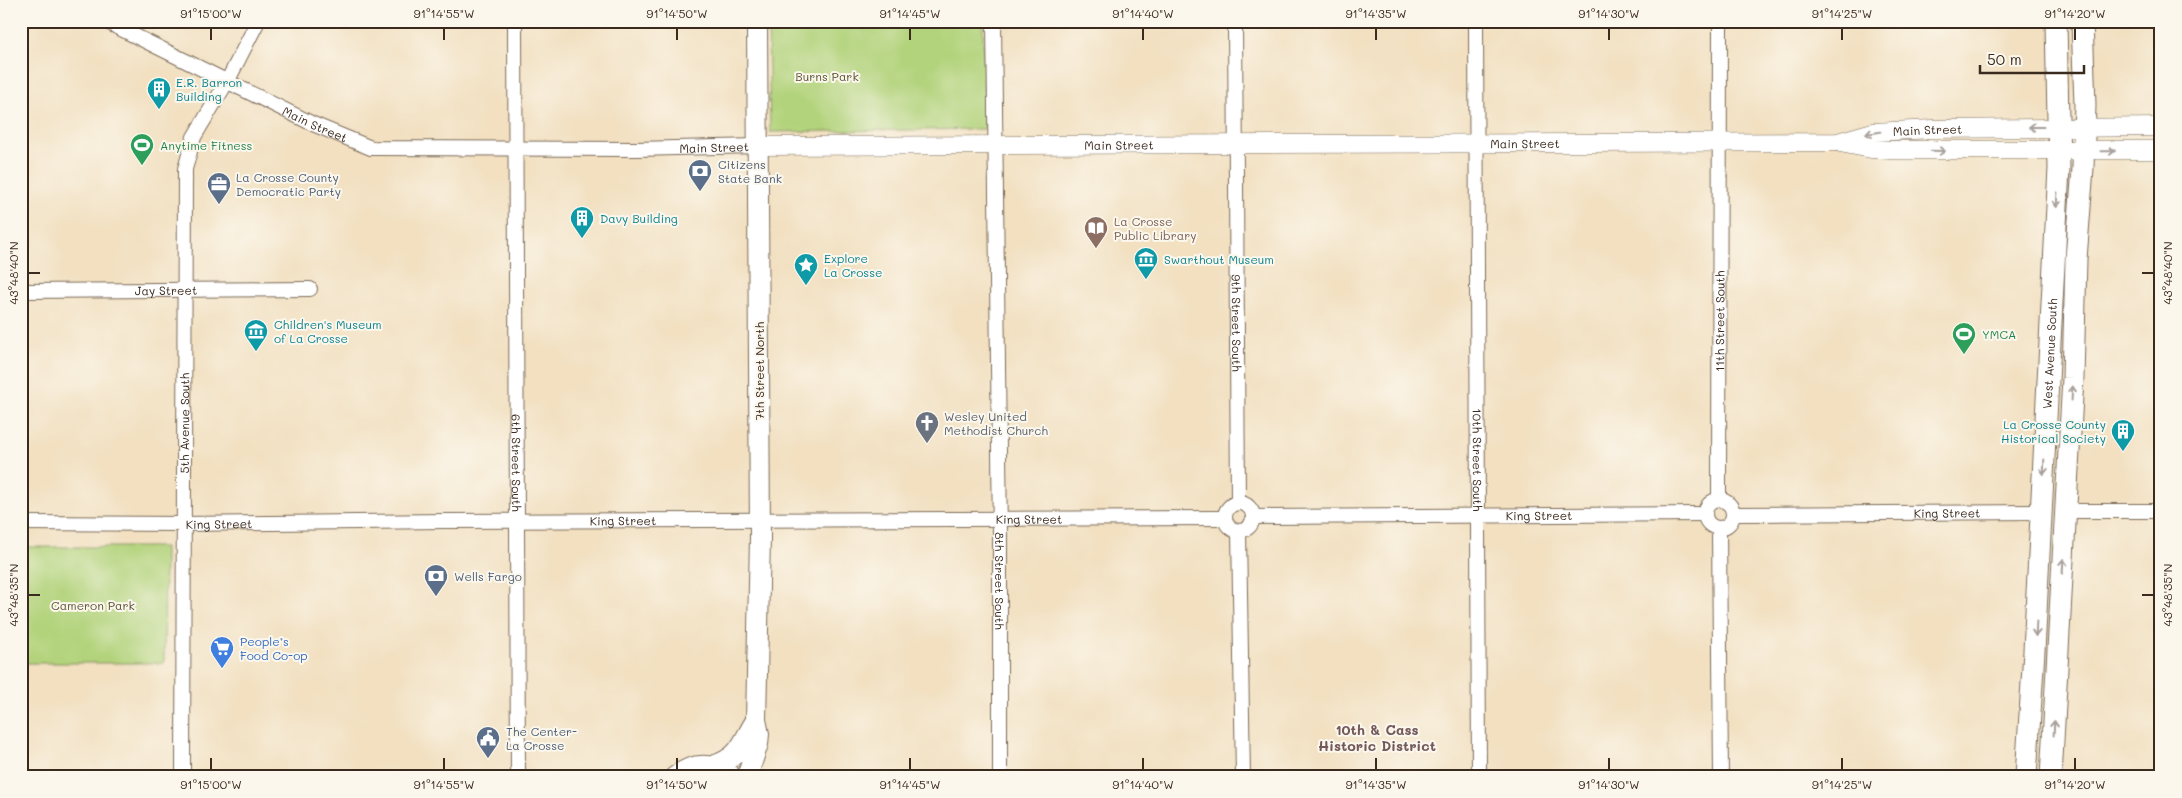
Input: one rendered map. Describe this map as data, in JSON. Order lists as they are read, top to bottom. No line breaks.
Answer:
{"streets":{"main road":["West Avenue South","7th Street North"],"street":["Main Street","Jay Street","11th Street South","9th Street South","5th Avenue South","10th Street South","6th Street South","King Street","8th Street South"]},"crossings":[["Main Street","11th Street South"],["Main Street","9th Street South"],["Main Street","West Avenue South"],["Main Street","7th Street North"],["Main Street","5th Avenue South"],["Main Street","10th Street South"],["Main Street","6th Street South"],["Main Street","8th Street South"],["Jay Street","5th Avenue South"],["11th Street South","King Street"],["9th Street South","King Street"],["West Avenue South","King Street"],["7th Street North","King Street"],["5th Avenue South","King Street"],["10th Street South","King Street"],["6th Street South","King Street"],["King Street","8th Street South"]],"districts":["10th & Cass Historic District"],"parks":["Burns Park","Cameron Park"],"places":{"building":["E.R. Barron Building","Davy Building","La Crosse County Historical Society"],"sports":["Anytime Fitness","YMCA"],"bank":["Citizens State Bank","Wells Fargo"],"office":["La Crosse County Democratic Party"],"library":["La Crosse Public Library"],"museum":["Swarthout Museum","Children's Museum of La Crosse"],"place":["Explore La Crosse"],"church":["Wesley United Methodist Church"],"supermarket":["People’s Food Co-op"],"public building":["The Center- La Crosse"]},"scale_bar":"50 m","coordinates":["91°15'00\"W","91°14'55\"W","91°14'50\"W","91°14'45\"W","91°14'40\"W","91°14'35\"W","91°14'30\"W","91°14'25\"W","91°14'20\"W","43°48'40\"N","43°48'35\"N"]}
